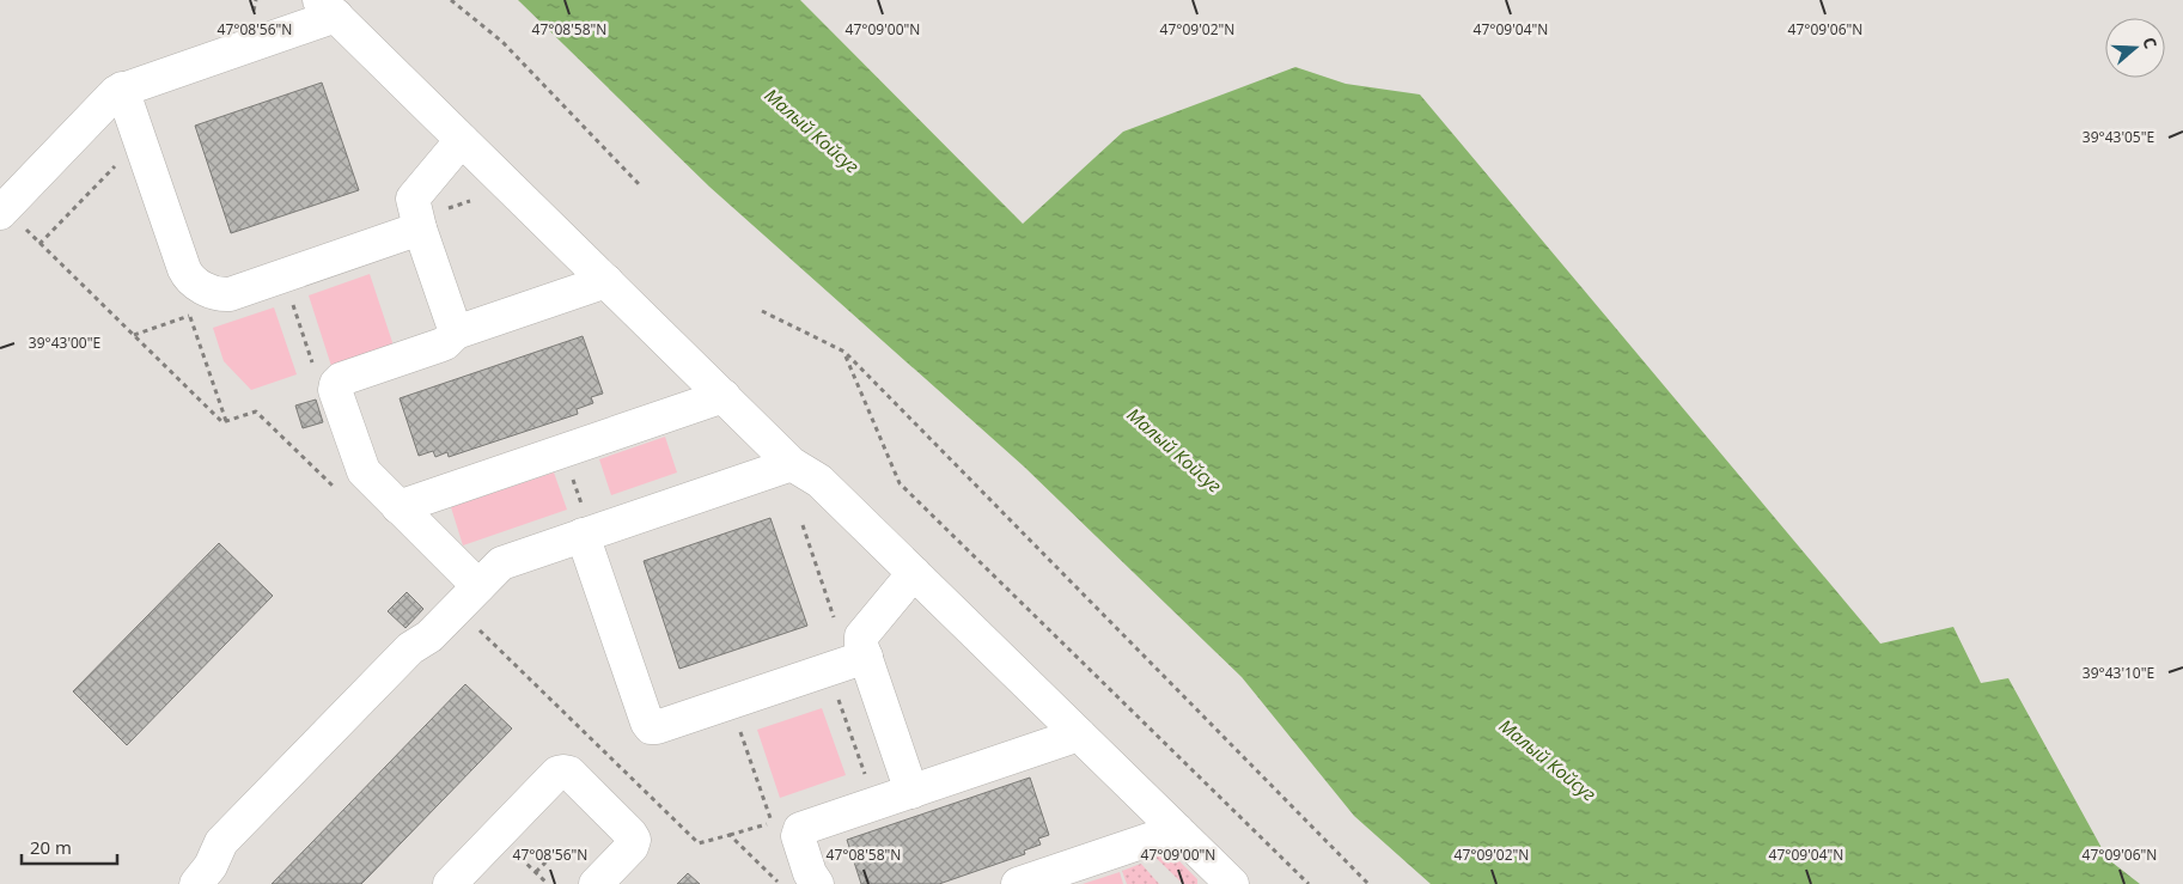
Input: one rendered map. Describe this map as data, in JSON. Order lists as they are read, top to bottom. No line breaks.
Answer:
{"water":["Малый Койсуг"],"scale_bar":"20 m","north":"right","coordinates":["47°09'04\"N","47°08'56\"N","47°08'58\"N","47°09'00\"N","47°09'02\"N","47°09'06\"N","39°43'05\"E","39°43'00\"E","39°43'10\"E"]}
